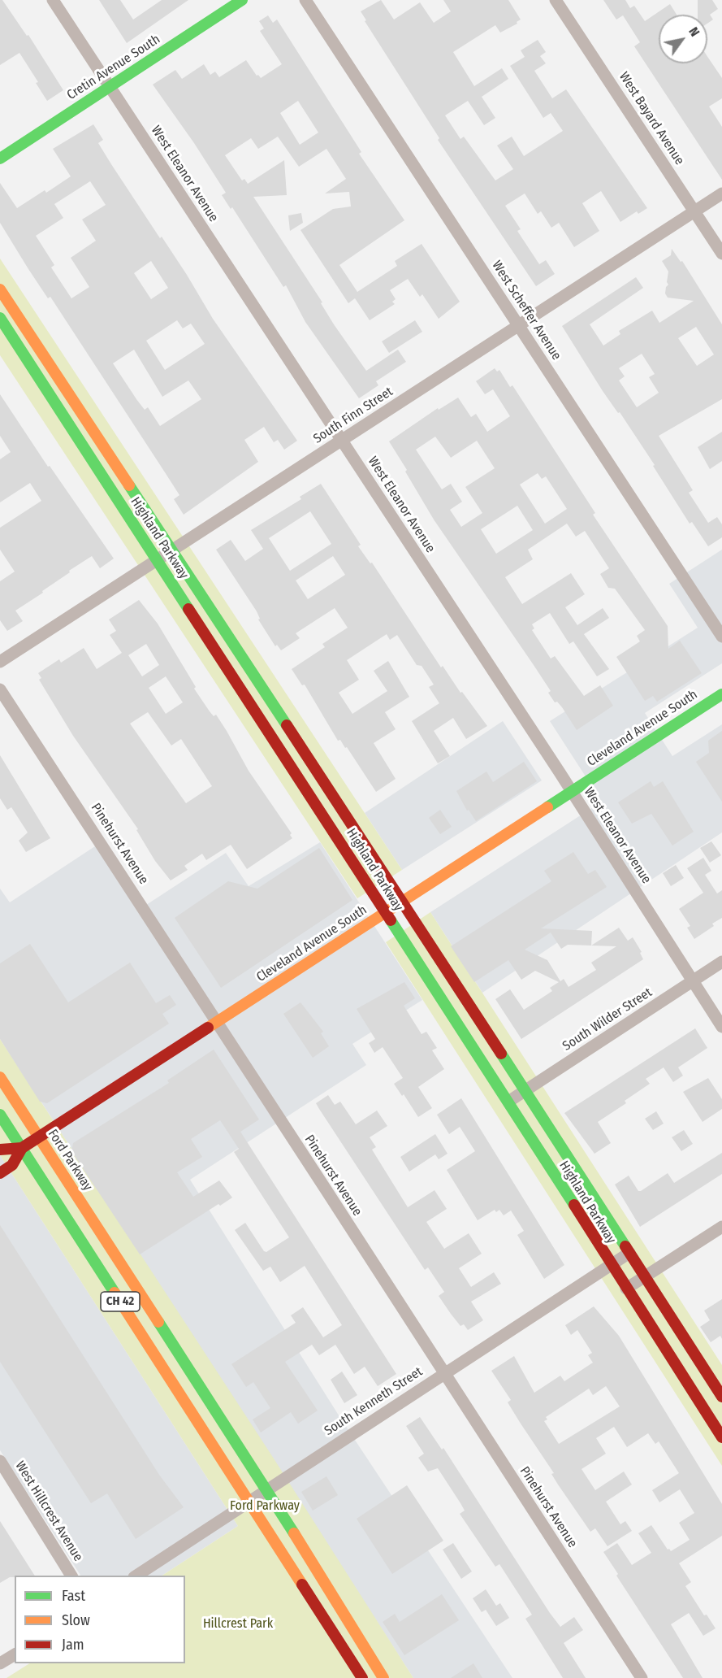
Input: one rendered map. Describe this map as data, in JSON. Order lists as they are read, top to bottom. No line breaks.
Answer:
{"streets":{"street":["Cretin Avenue South","West Bayard Avenue","West Eleanor Avenue","West Scheffer Avenue","South Finn Street","Highland Parkway","Cleveland Avenue South","Pinehurst Avenue","South Wilder Street","Ford Parkway","CH 42","South Kenneth Street","West Hillcrest Avenue"]},"crossings":[["Cretin Avenue South","West Eleanor Avenue"],["West Bayard Avenue","South Finn Street"],["West Eleanor Avenue","South Finn Street"],["West Eleanor Avenue","Cleveland Avenue South"],["West Eleanor Avenue","South Wilder Street"],["West Scheffer Avenue","South Finn Street"],["South Finn Street","Highland Parkway"],["Highland Parkway","Cleveland Avenue South"],["Highland Parkway","South Wilder Street"],["Highland Parkway","South Kenneth Street"],["Cleveland Avenue South","Pinehurst Avenue"],["Cleveland Avenue South","Ford Parkway"],["Cleveland Avenue South","CH 42"],["Pinehurst Avenue","South Kenneth Street"],["Ford Parkway","South Kenneth Street"],["CH 42","South Kenneth Street"]],"parks":["Ford Parkway","Hillcrest Park"],"legend":["Fast","Slow","Jam"],"north":"top right"}
